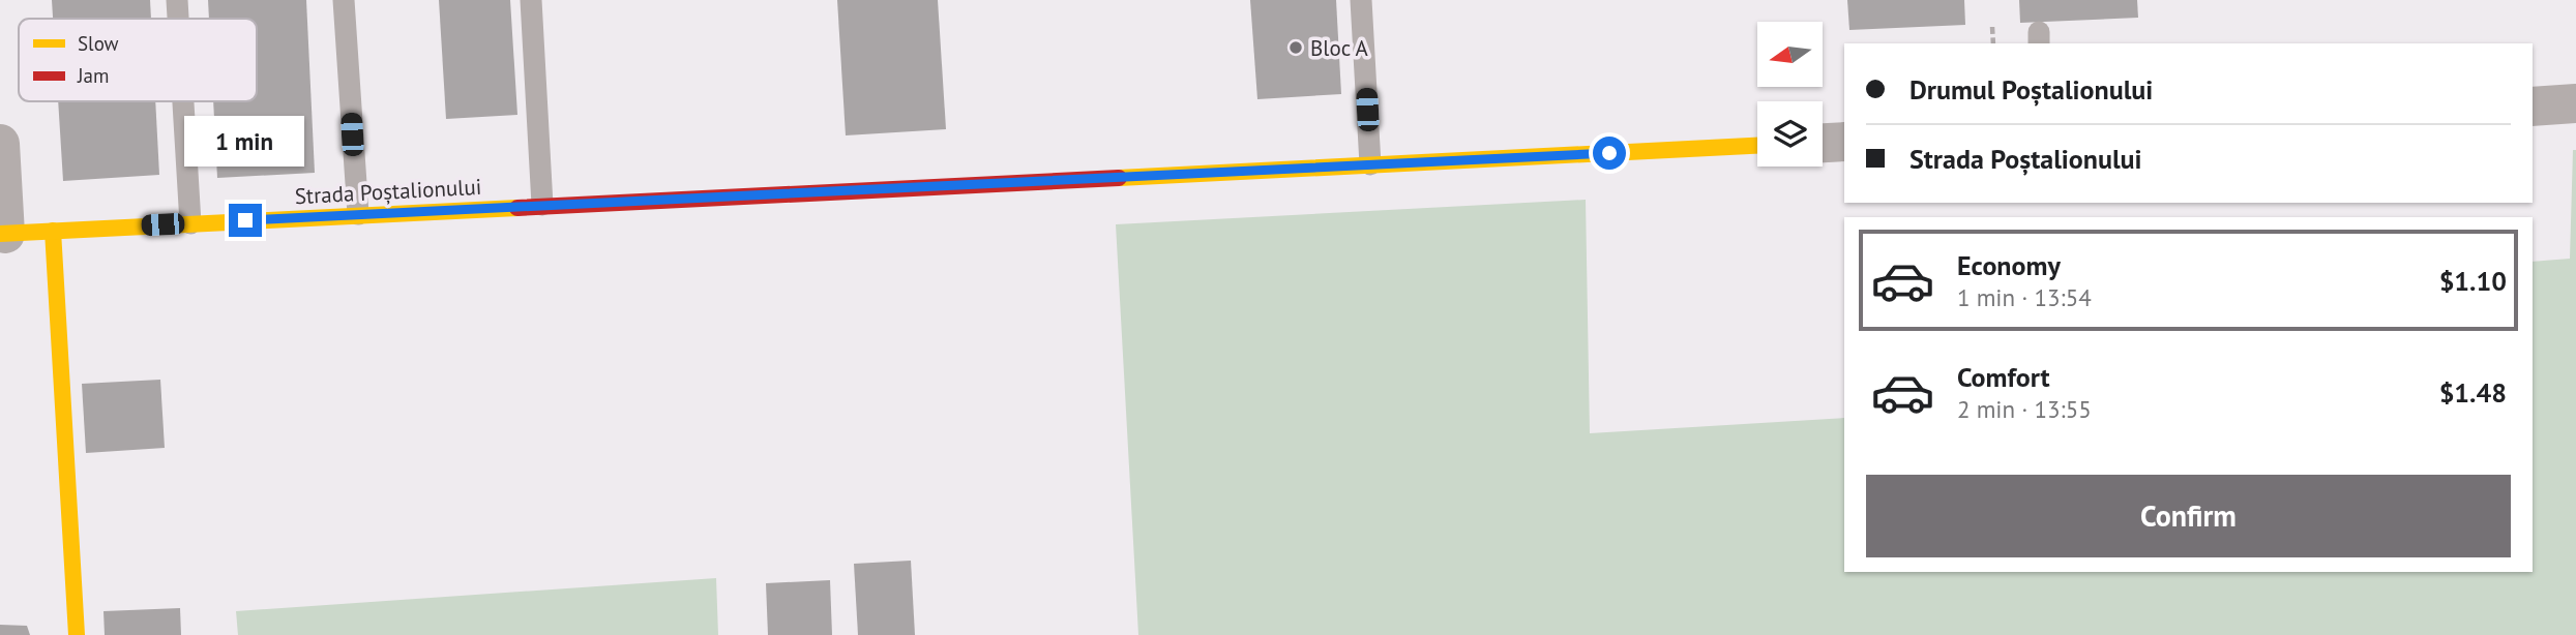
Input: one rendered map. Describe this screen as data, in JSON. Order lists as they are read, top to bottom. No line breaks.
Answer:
{"streets":{"street":["Strada Poștalionului"]},"places":["Bloc A"],"legend":["Slow","Jam"],"north":"left","page":{"banner":["Drumul Poștalionului","Strada Poștalionului"],"bubble":"1 min","list":[{"name":"Economy","note":"1 min · 13:54","value":"$1.10"},{"name":"Comfort","note":"2 min · 13:55","value":"$1.48"}],"buttons":"Confirm"}}
